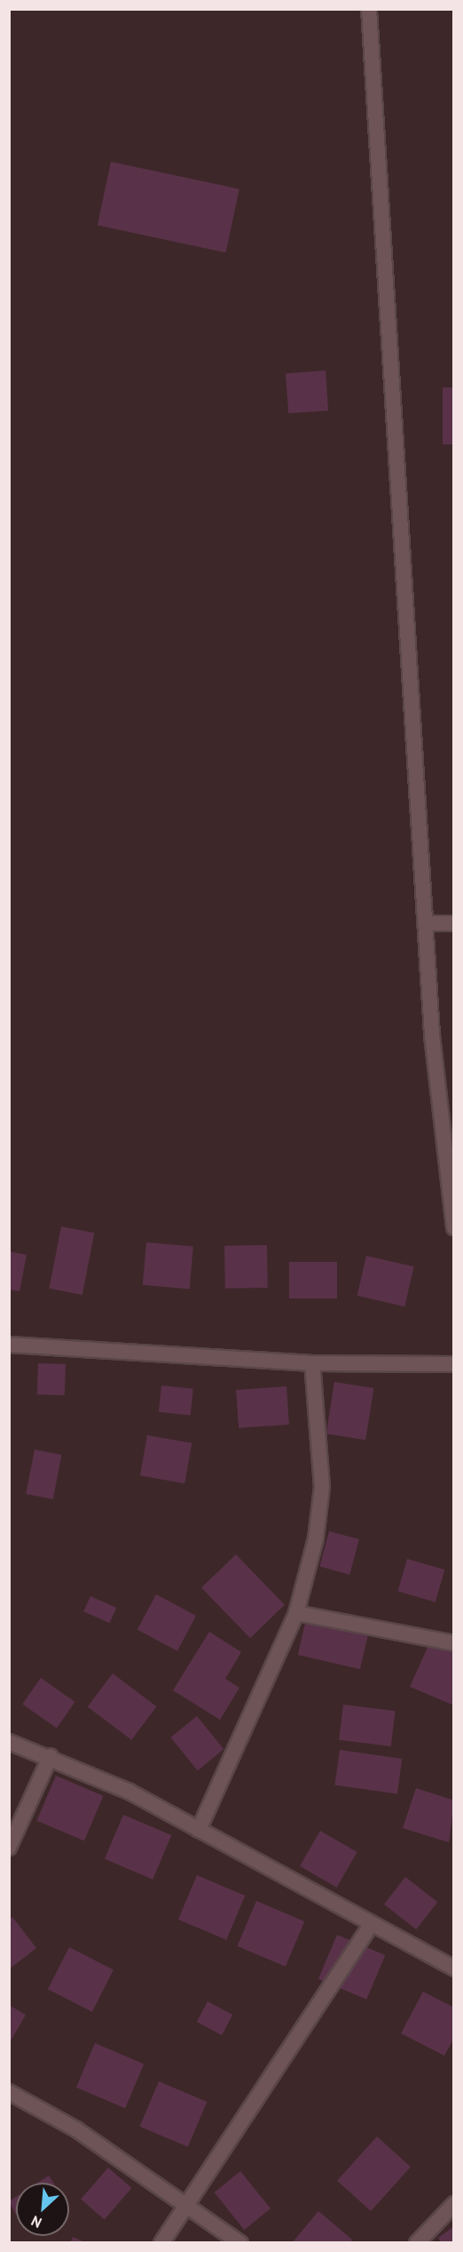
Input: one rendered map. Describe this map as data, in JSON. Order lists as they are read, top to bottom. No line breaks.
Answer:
{"north":"bottom left"}
